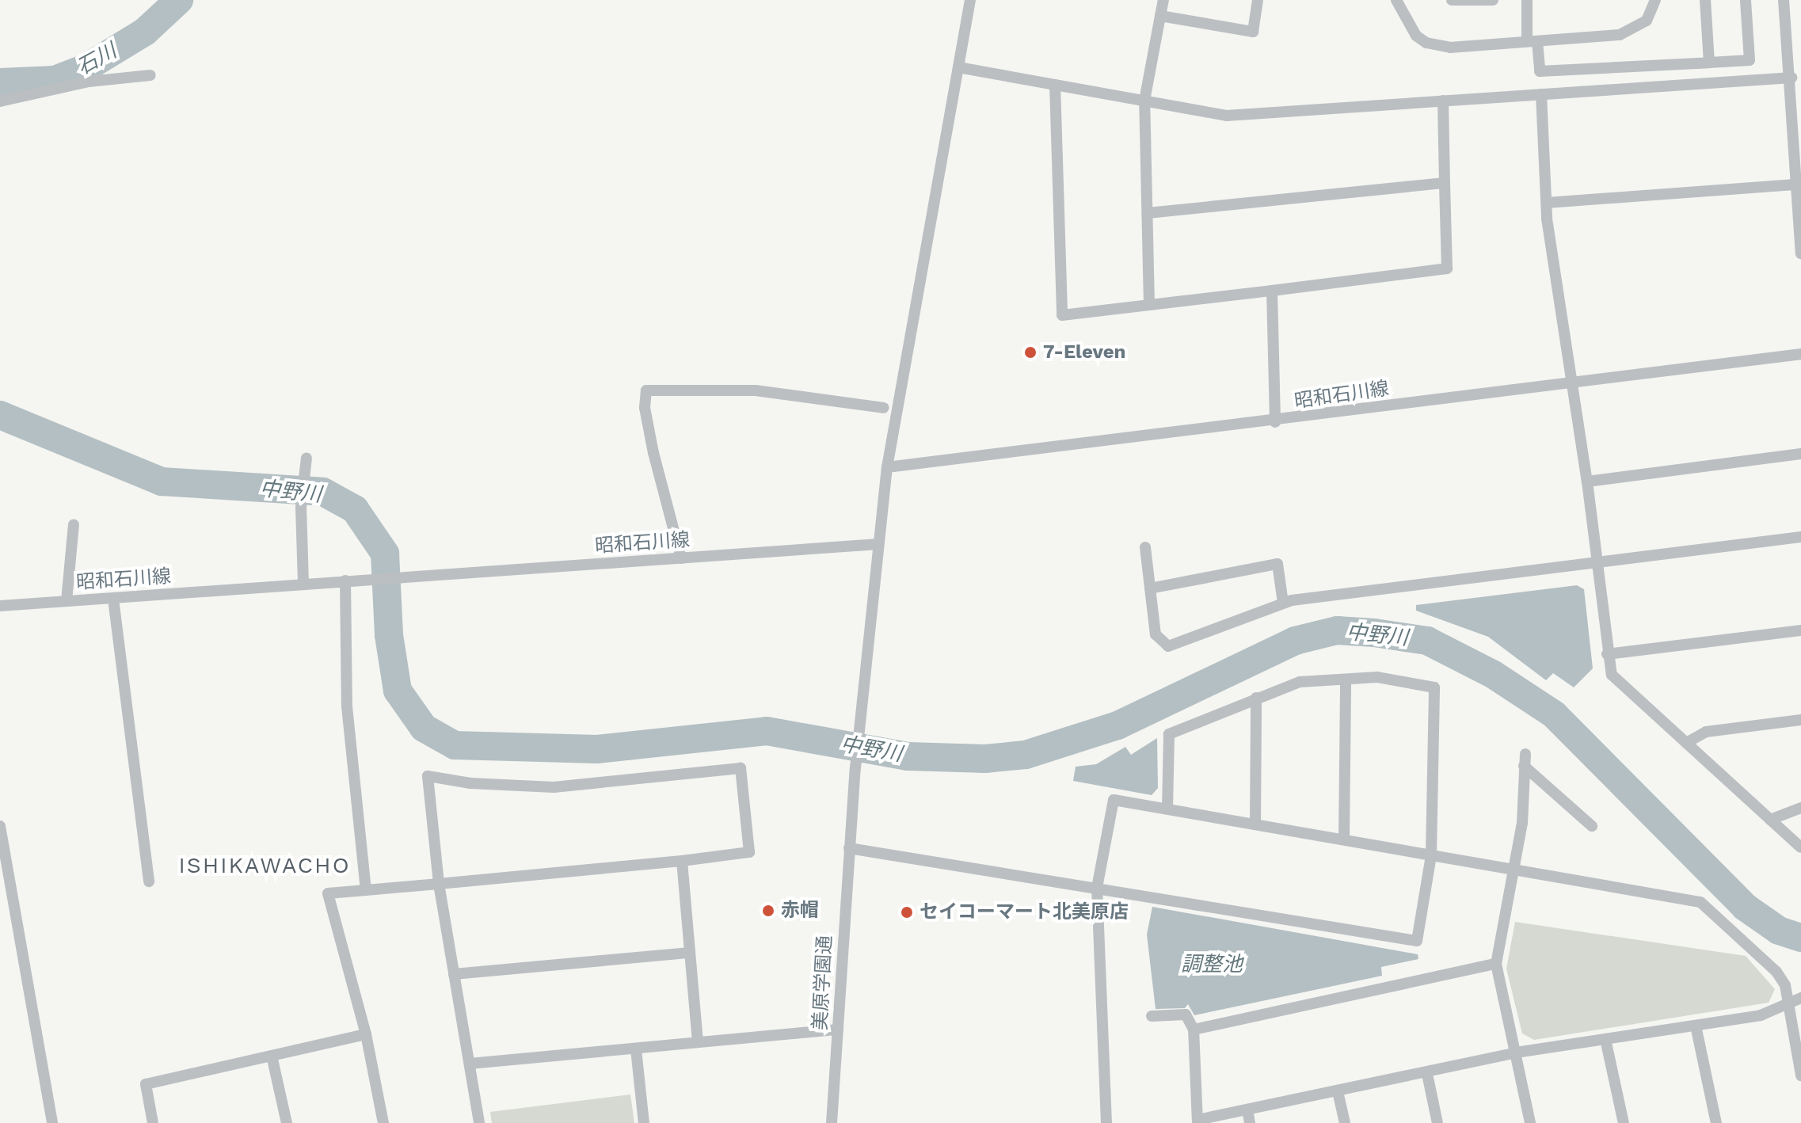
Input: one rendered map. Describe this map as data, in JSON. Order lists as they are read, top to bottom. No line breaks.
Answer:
{"streets":{"street":["昭和石川線","美原学園通"]},"crossings":[["昭和石川線","美原学園通"]],"districts":["ISHIKAWACHO"],"water":["石川","中野川","調整池"],"places":["7-Eleven","赤帽","セイコーマート北美原店"]}
